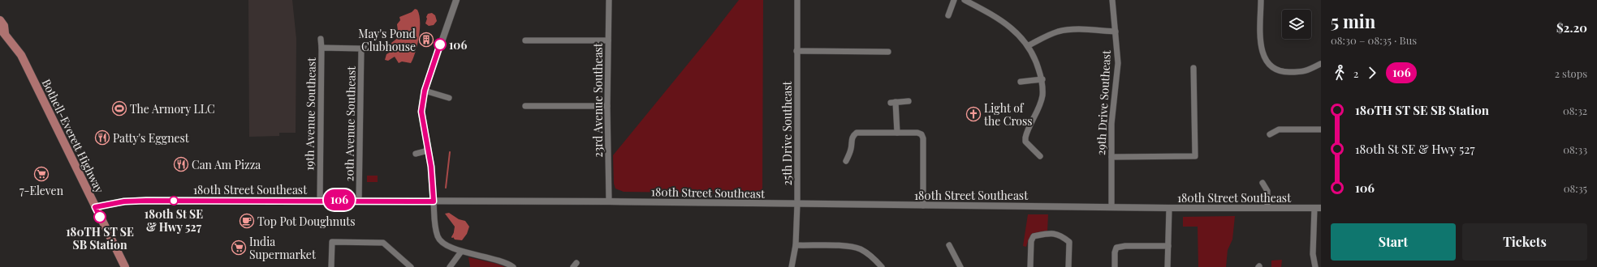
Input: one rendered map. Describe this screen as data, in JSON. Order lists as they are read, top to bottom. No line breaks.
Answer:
{"streets":{"main road":["Bothell-Everett Highway"],"street":["23rd Avenue Southeast","29th Drive Southeast","19th Avenue Southeast","20th Avenue Southeast","25th Drive Southeast","180th Street Southeast"]},"crossings":[["23rd Avenue Southeast","180th Street Southeast"],["29th Drive Southeast","180th Street Southeast"],["19th Avenue Southeast","20th Avenue Southeast"],["19th Avenue Southeast","180th Street Southeast"],["20th Avenue Southeast","180th Street Southeast"],["25th Drive Southeast","180th Street Southeast"],["Bothell-Everett Highway","180th Street Southeast"]],"places":{"building":["May's Pond Clubhouse"],"other":["106","180th St SE & Hwy 527","180TH ST SE SB Station"],"sports":["The Armory LLC"],"church":["Light of the Cross"],"restaurant":["Patty's Eggnest","Can Am Pizza"],"supermarket":["7-Eleven","India Supermarket"],"cafe":["Top Pot Doughnuts"]},"lines":["bus line 106"],"page":{"on_map":"106","heading":["5 min","08:30 – 08:35 · Bus","$2.20"],"legs":["2","106","2 stops"],"list":[{"name":"180TH ST SE SB Station","value":"08:32"},{"name":"180th St SE & Hwy 527","value":"08:33"},{"name":"106","value":"08:35"}],"buttons":["Start","Tickets"]}}
